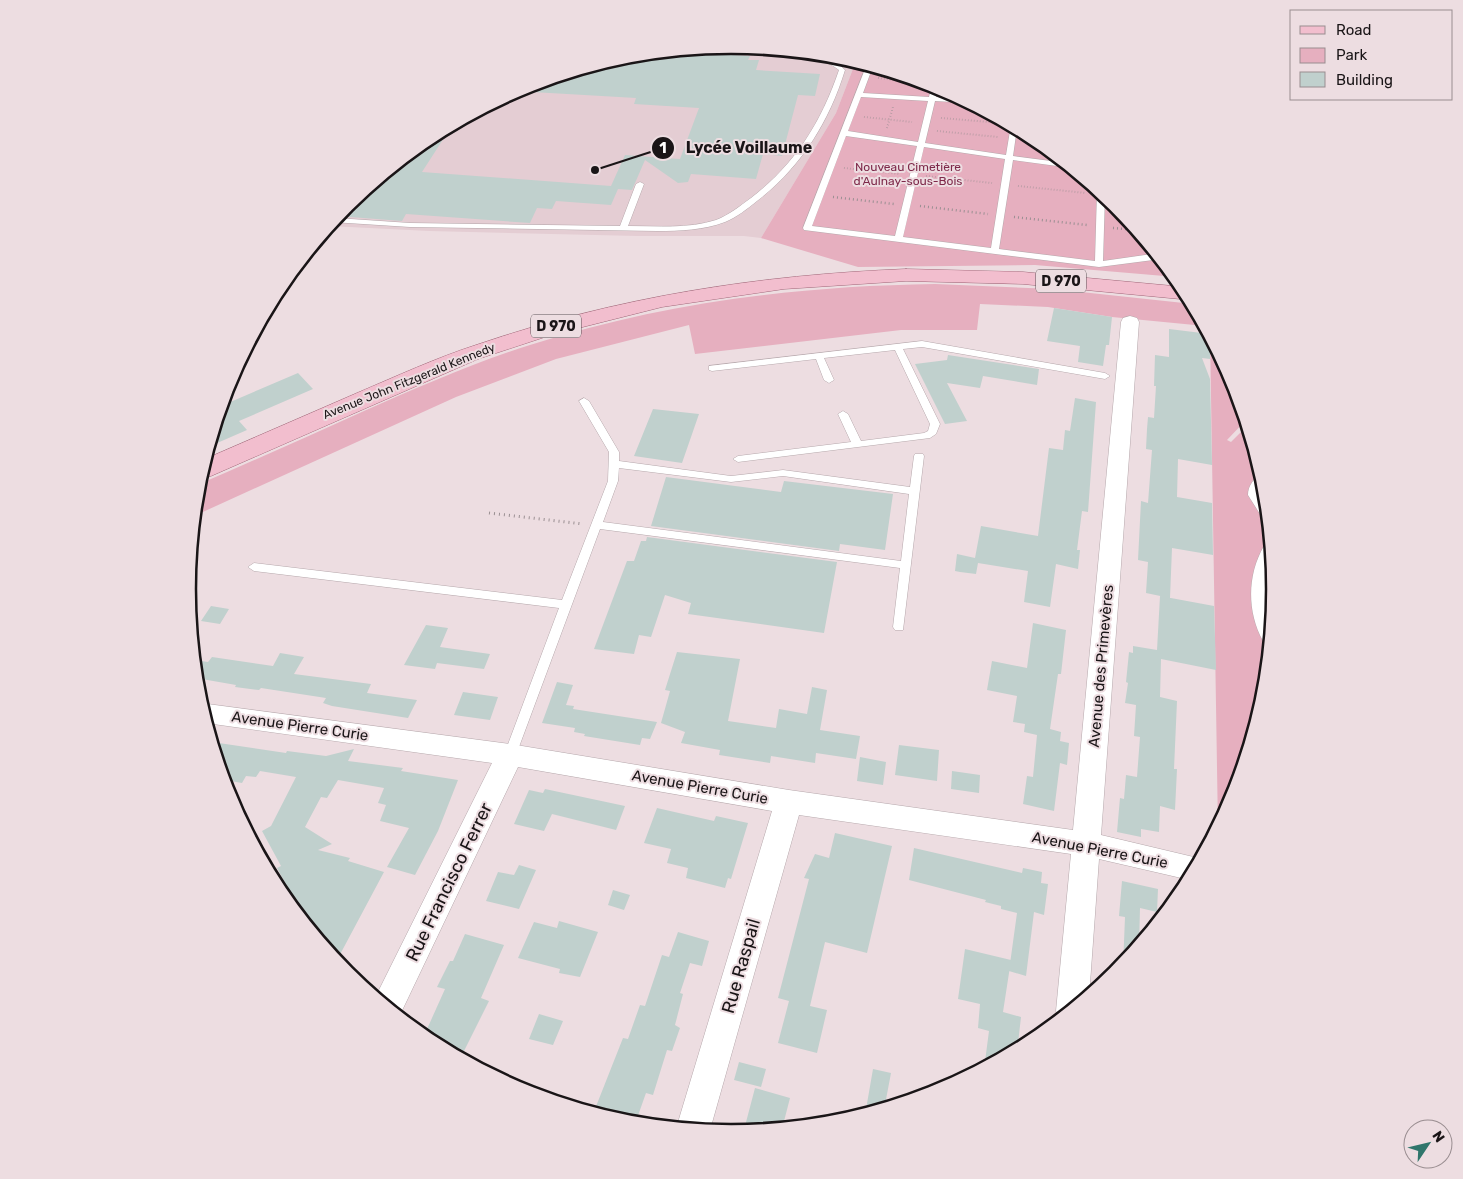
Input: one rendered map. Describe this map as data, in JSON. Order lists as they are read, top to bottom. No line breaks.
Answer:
{"streets":{"main road":["D 970","Avenue John Fitzgerald Kennedy"],"street":["Avenue des Primevères","Avenue Pierre Curie","Rue Francisco Ferrer","Rue Raspail"]},"crossings":[["Avenue des Primevères","Avenue Pierre Curie"],["Avenue Pierre Curie","Rue Francisco Ferrer"],["Avenue Pierre Curie","Rue Raspail"]],"parks":["Nouveau Cimetière d'Aulnay-sous-Bois"],"places":["Lycée Voillaume"],"legend":["Road","Park","Building"],"north":"top right"}
